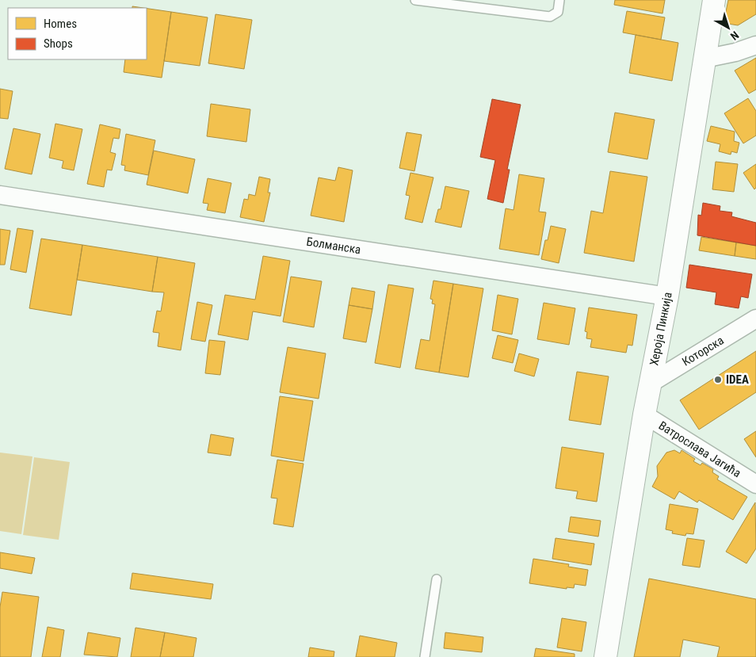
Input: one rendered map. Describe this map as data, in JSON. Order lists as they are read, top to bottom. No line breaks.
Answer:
{"streets":{"street":["Болманска","Хероја Пинкија","Которска","Ватрослава Јагића"]},"crossings":[["Болманска","Хероја Пинкија"],["Хероја Пинкија","Которска"],["Хероја Пинкија","Ватрослава Јагића"]],"places":["IDEA"],"legend":["Homes","Shops"],"north":"bottom right"}
